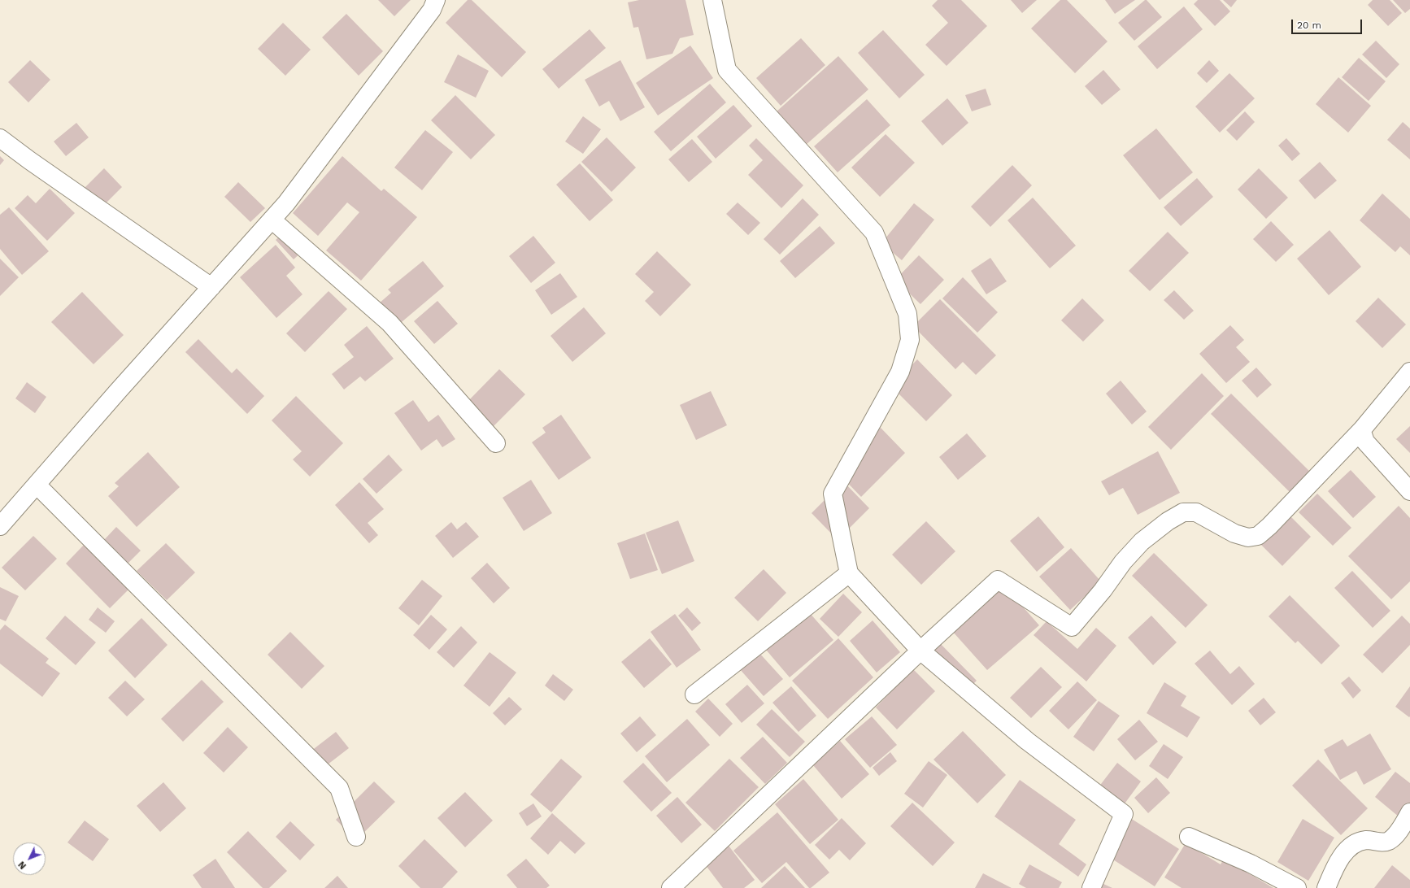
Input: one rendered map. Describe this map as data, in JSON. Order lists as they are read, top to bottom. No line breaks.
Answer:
{"scale_bar":"20 m","north":"bottom left"}
